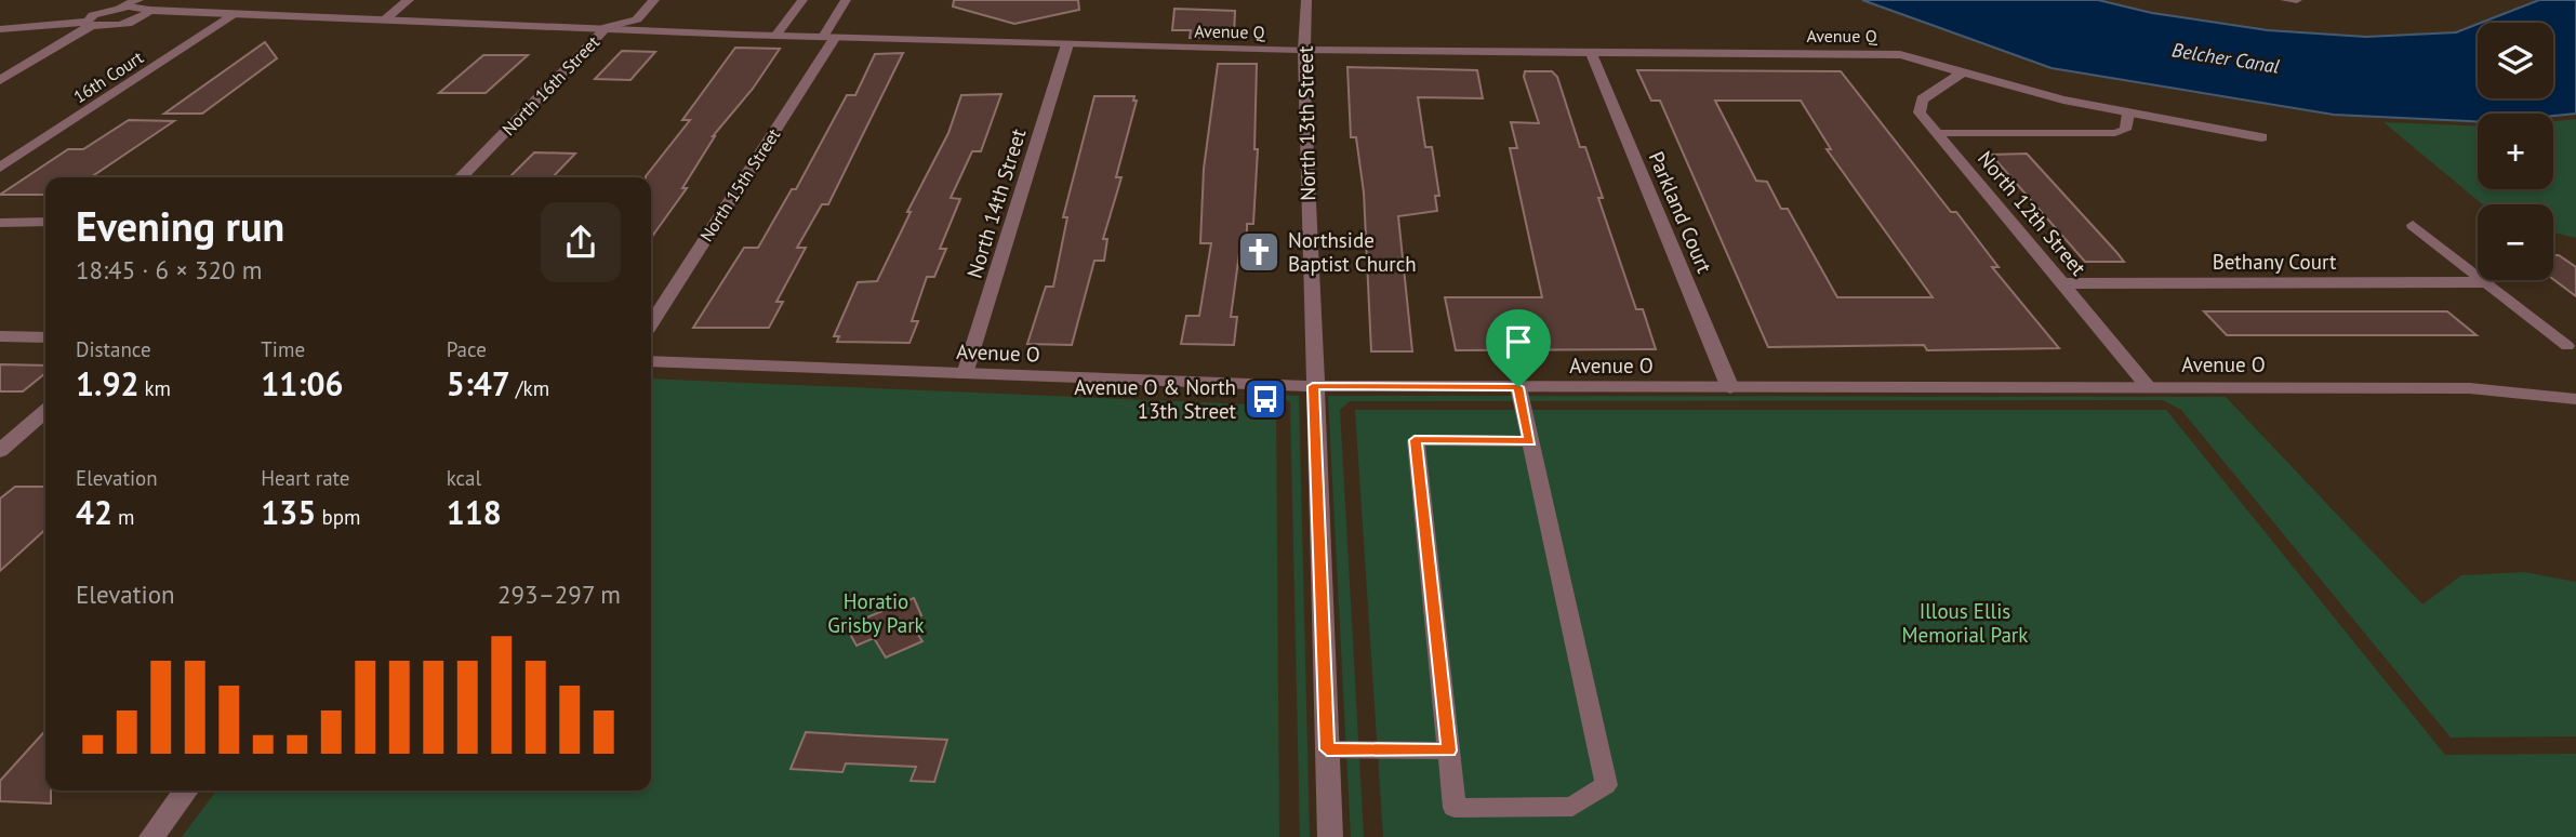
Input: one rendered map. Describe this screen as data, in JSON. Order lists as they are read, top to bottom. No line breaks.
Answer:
{"streets":{"street":["Avenue Q","16th Court","North 16th Street","North 13th Street","North 15th Street","North 14th Street","Parkland Court","North 12th Street","Bethany Court","Avenue O"]},"crossings":[["Avenue Q","16th Court"],["Avenue Q","North 16th Street"],["Avenue Q","North 13th Street"],["Avenue Q","North 15th Street"],["Avenue Q","North 14th Street"],["Avenue Q","Parkland Court"],["Avenue Q","North 12th Street"],["North 13th Street","Avenue O"],["North 14th Street","Avenue O"],["Parkland Court","Avenue O"],["North 12th Street","Bethany Court"],["North 12th Street","Avenue O"]],"water":["Belcher Canal"],"parks":["Horatio Grisby Park","Illous Ellis Memorial Park"],"places":{"church":["Northside Baptist Church"],"bus stop":["Avenue O & North 13th Street"]},"page":{"map_buttons":["+","−"],"heading":["Evening run","18:45 · 6 × 320 m"],"stats":[["Distance","1.92 km"],["Time","11:06"],["Pace","5:47 /km"],["Elevation","42 m"],["Heart rate","135 bpm"],["kcal","118"]],"chart":["Elevation","293–297 m"]}}
